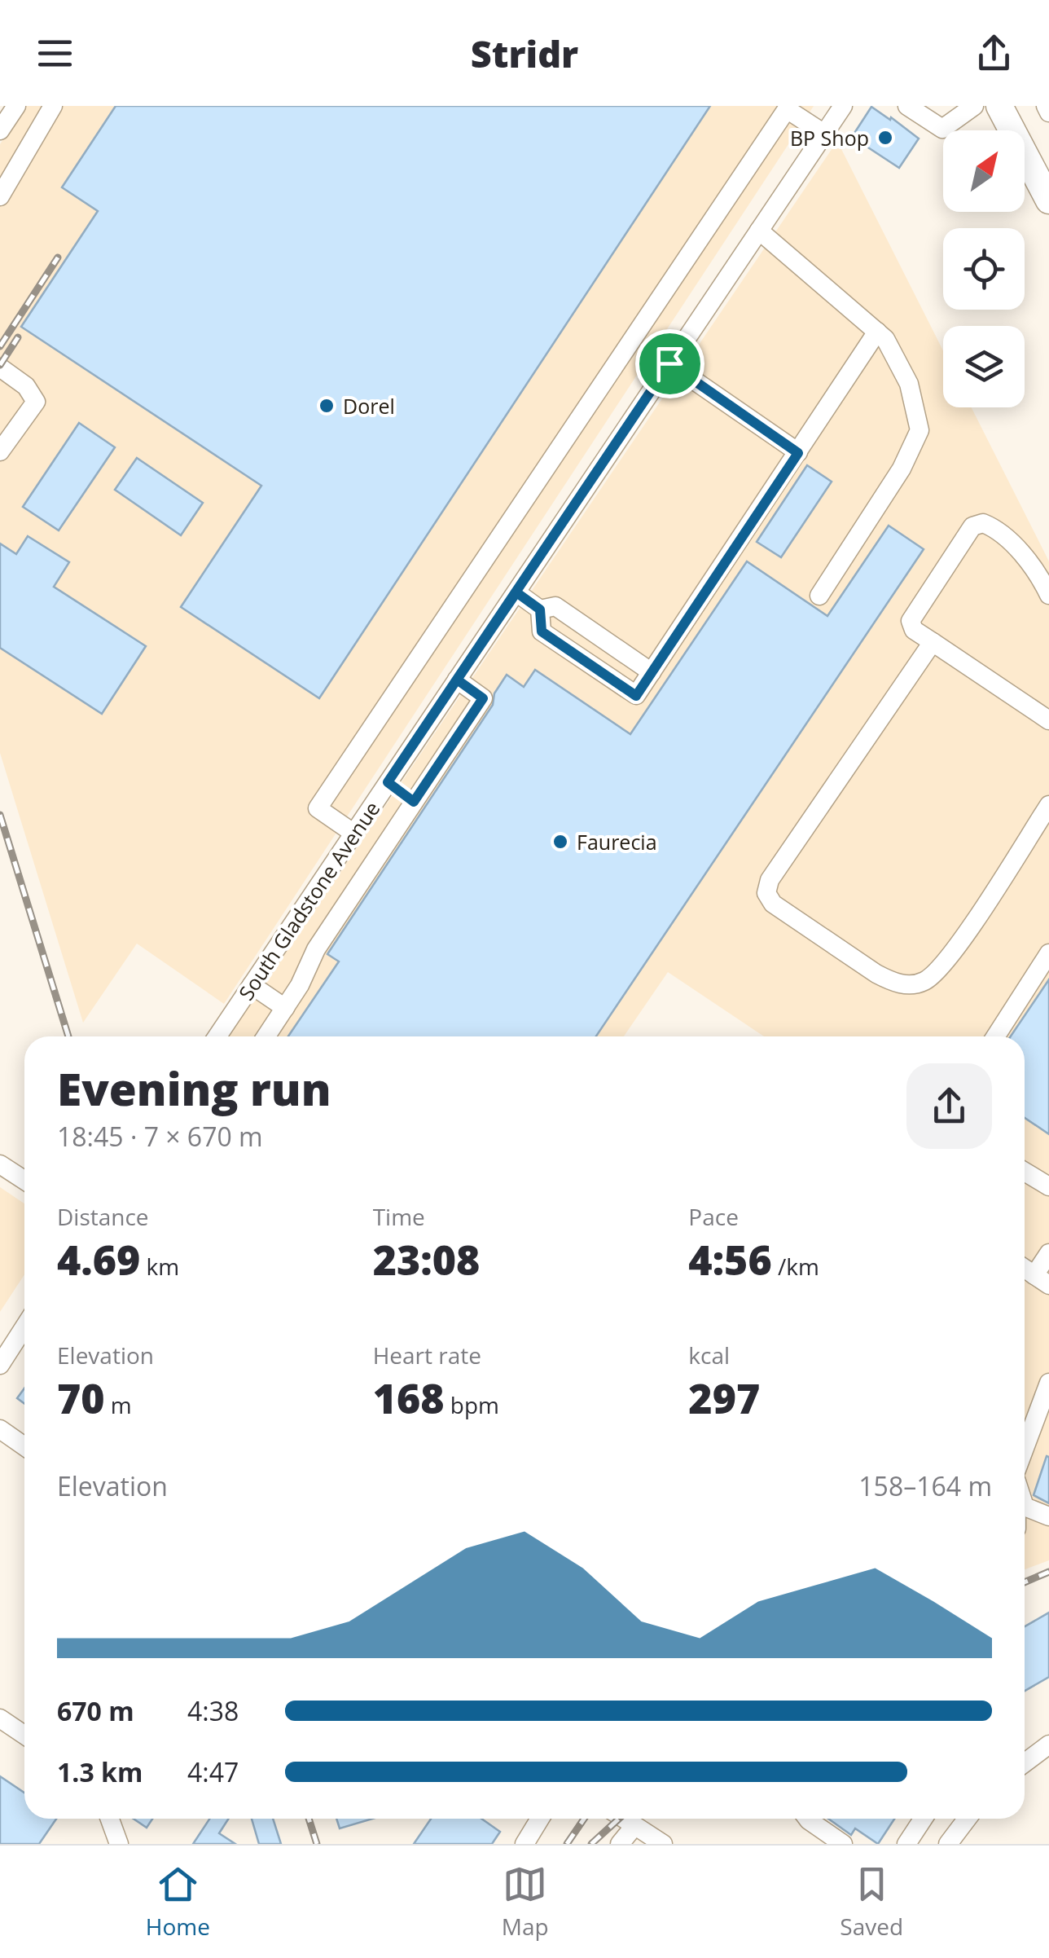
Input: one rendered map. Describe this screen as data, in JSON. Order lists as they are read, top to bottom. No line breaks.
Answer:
{"streets":{"street":["South Gladstone Avenue"]},"places":["BP Shop","Dorel","Faurecia"],"north":"top right","page":{"header":"Stridr","heading":["Evening run","18:45 · 7 × 670 m"],"stats":[["Distance","4.69 km"],["Time","23:08"],["Pace","4:56 /km"],["Elevation","70 m"],["Heart rate","168 bpm"],["kcal","297"]],"chart":["Elevation","158–164 m"],"list":[{"name":"670 m","note":"4:38"},{"name":"1.3 km","note":"4:47"}],"tabs":["Home","Map","Saved"]}}
